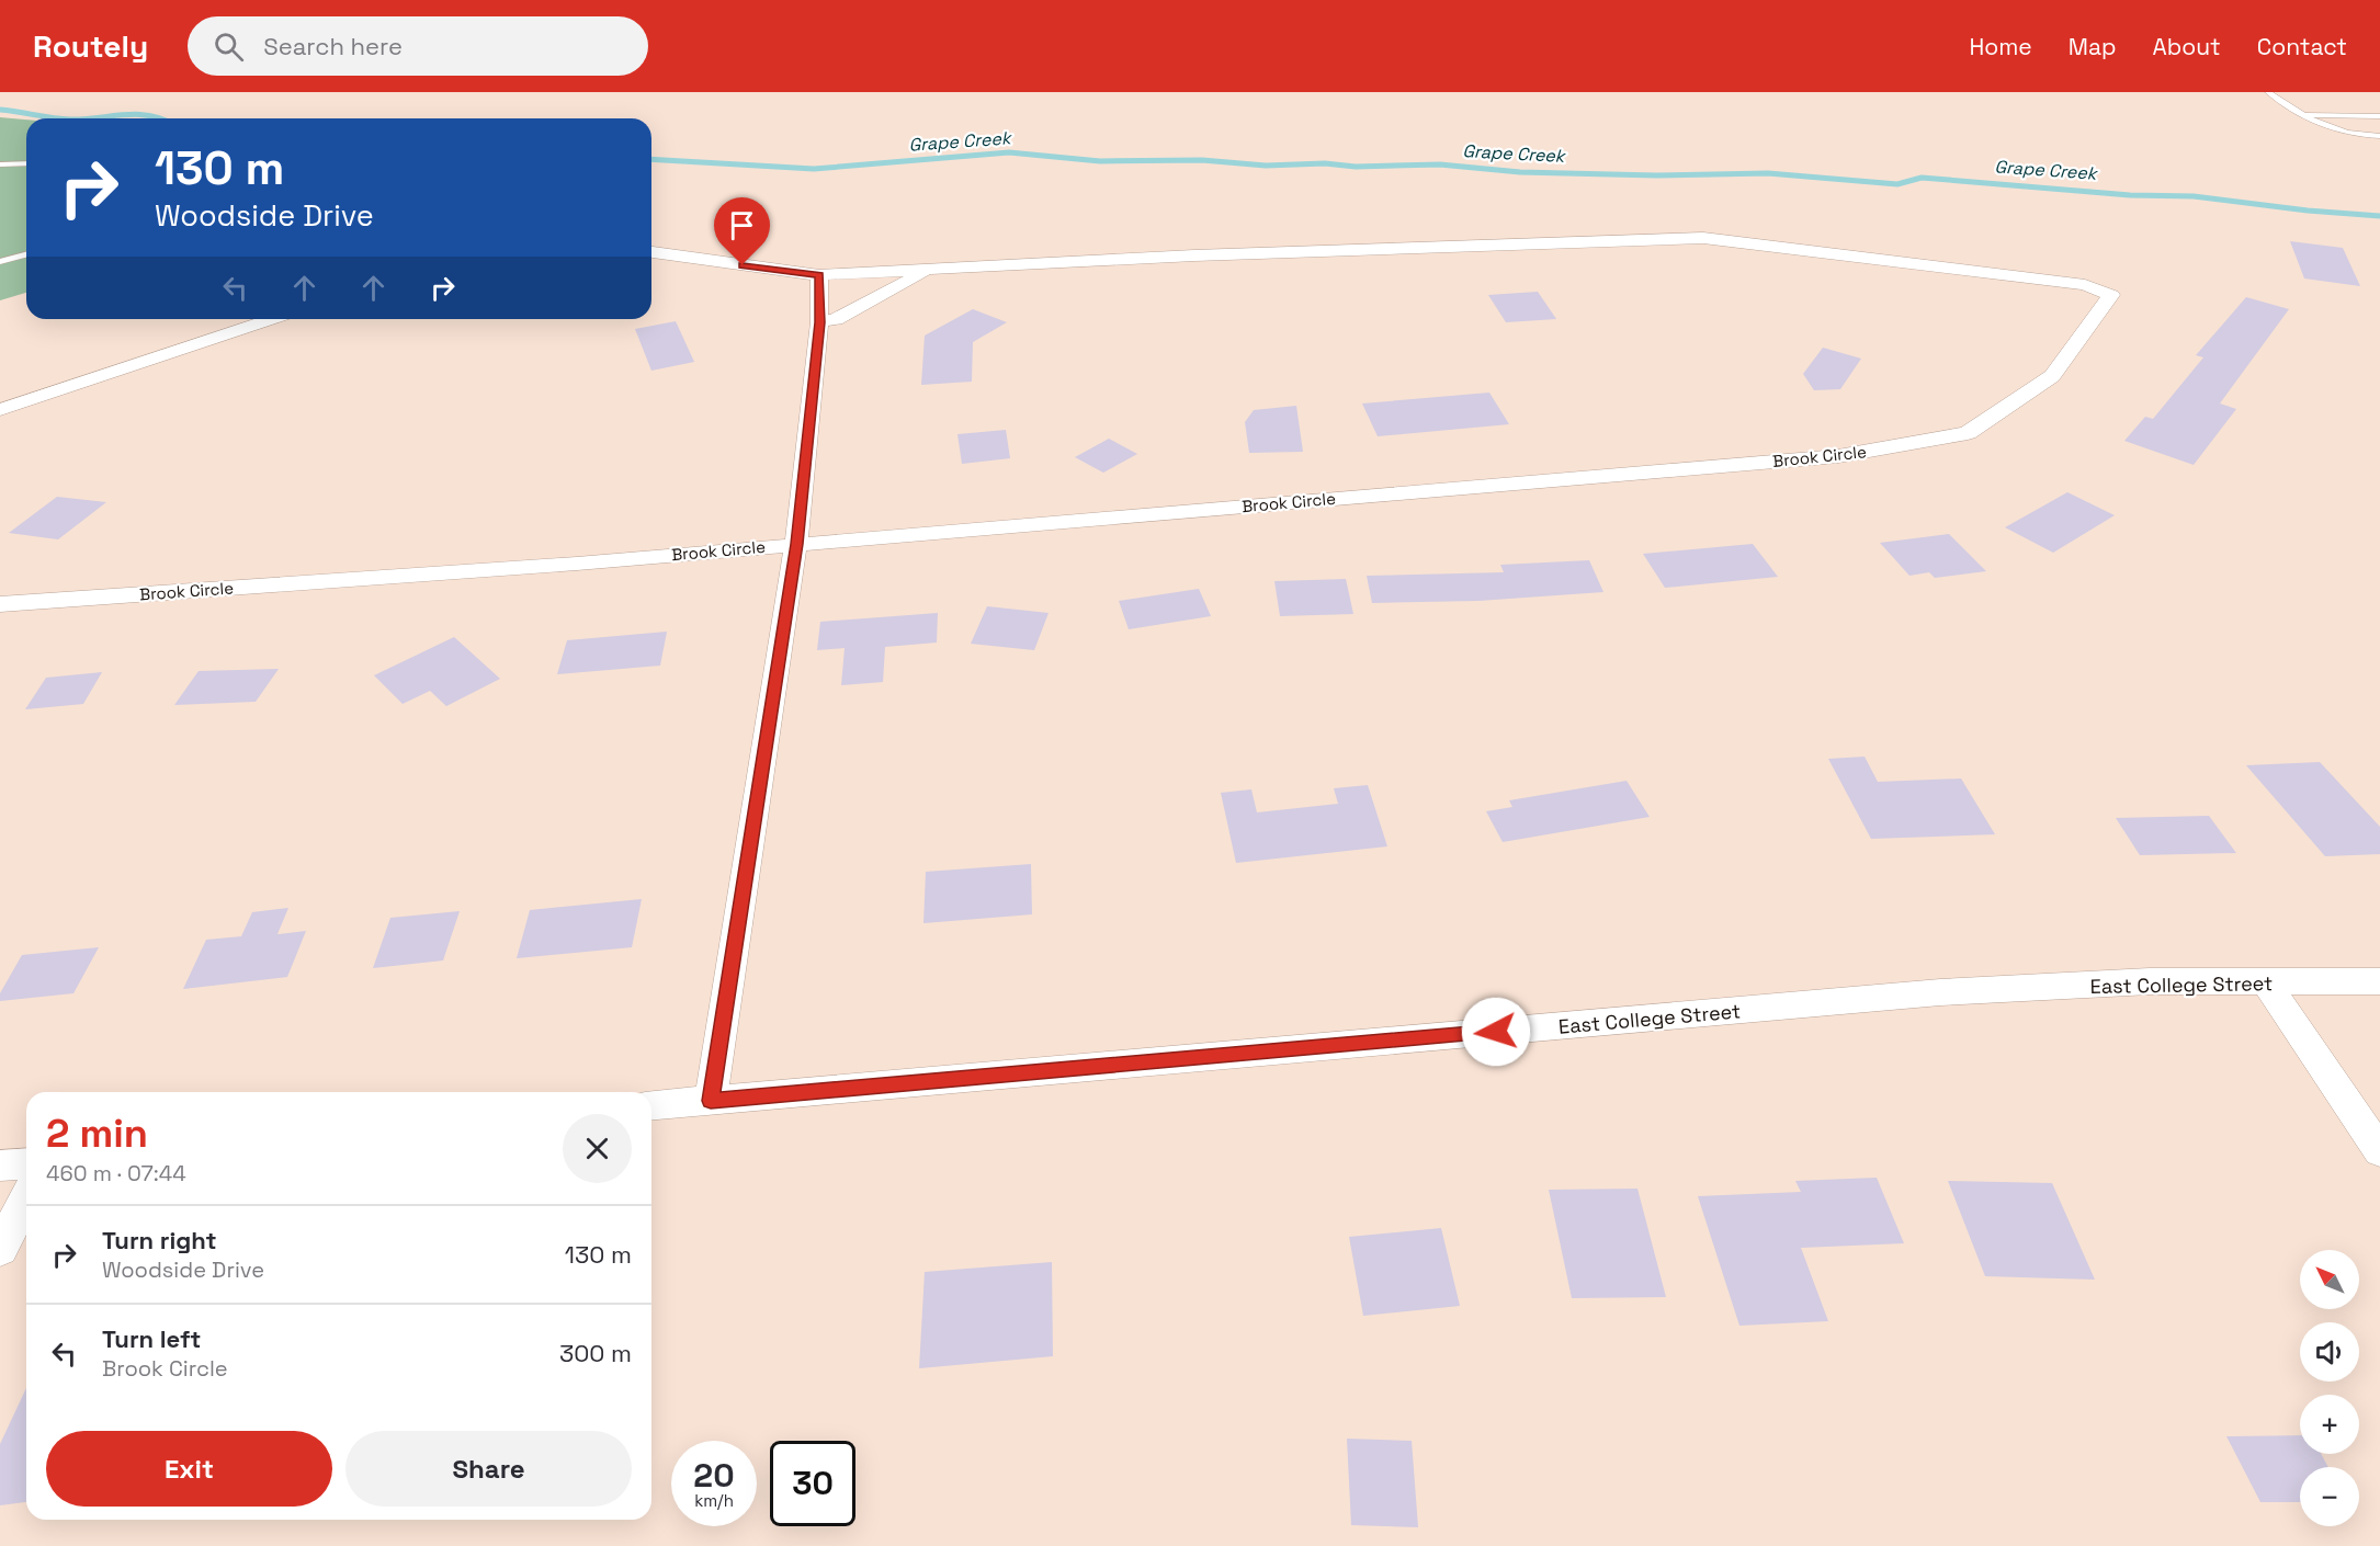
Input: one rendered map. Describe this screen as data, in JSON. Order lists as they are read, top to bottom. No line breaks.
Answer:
{"streets":{"street":["Brook Circle","East College Street"]},"water":["Grape Creek"],"north":"top left","page":{"header":"Routely","search":"Search here","nav":["Home","Map","About","Contact"],"turn":["130 m","Woodside Drive"],"heading":["2 min","460 m · 07:44"],"list":[{"name":"Turn right","note":"Woodside Drive","value":"130 m"},{"name":"Turn left","note":"Brook Circle","value":"300 m"}],"map_buttons":["+","−"],"buttons":["Exit","Share"],"speed":"20 km/h","limit":"30"}}
